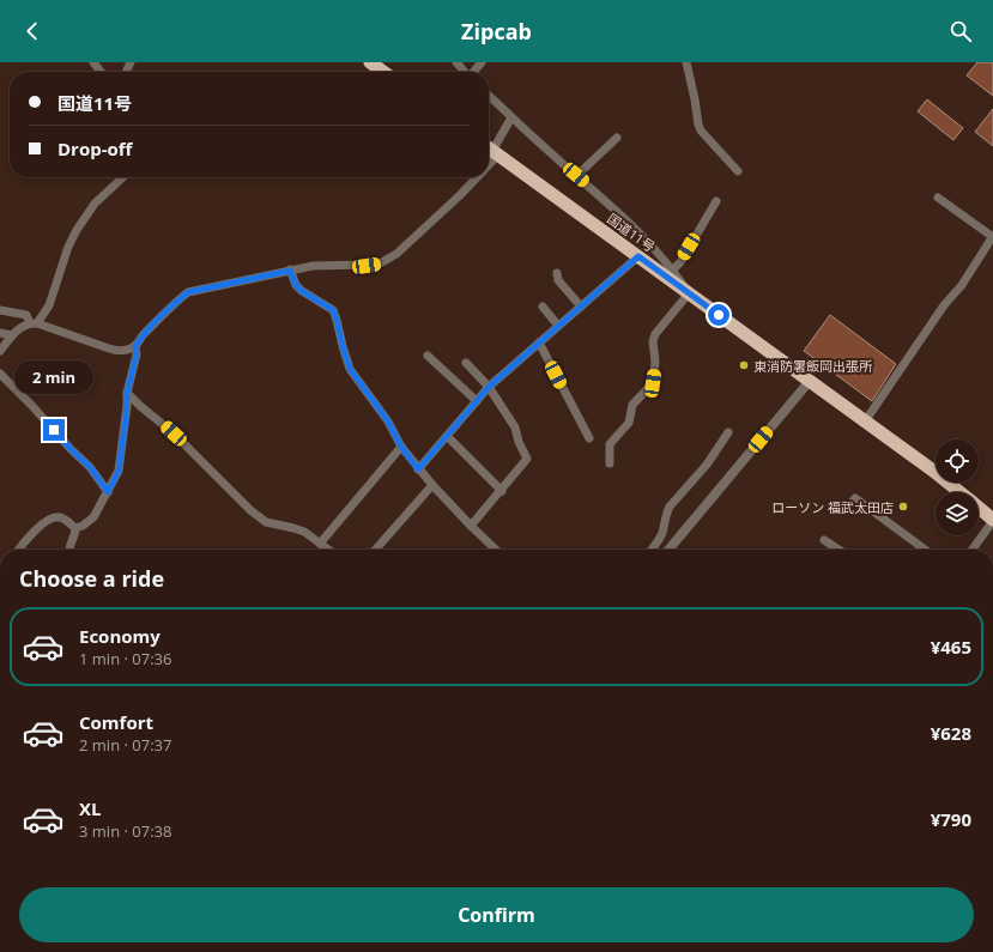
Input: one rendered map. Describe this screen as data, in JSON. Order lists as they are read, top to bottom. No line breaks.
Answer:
{"streets":{"highway":["国道11号"]},"places":["東消防署飯岡出張所","ローソン 福武太田店"],"page":{"header":"Zipcab","banner":["国道11号","Drop-off"],"bubble":"2 min","heading":"Choose a ride","list":[{"name":"Economy","note":"1 min · 07:36","value":"¥465"},{"name":"Comfort","note":"2 min · 07:37","value":"¥628"},{"name":"XL","note":"3 min · 07:38","value":"¥790"}],"buttons":"Confirm"}}
